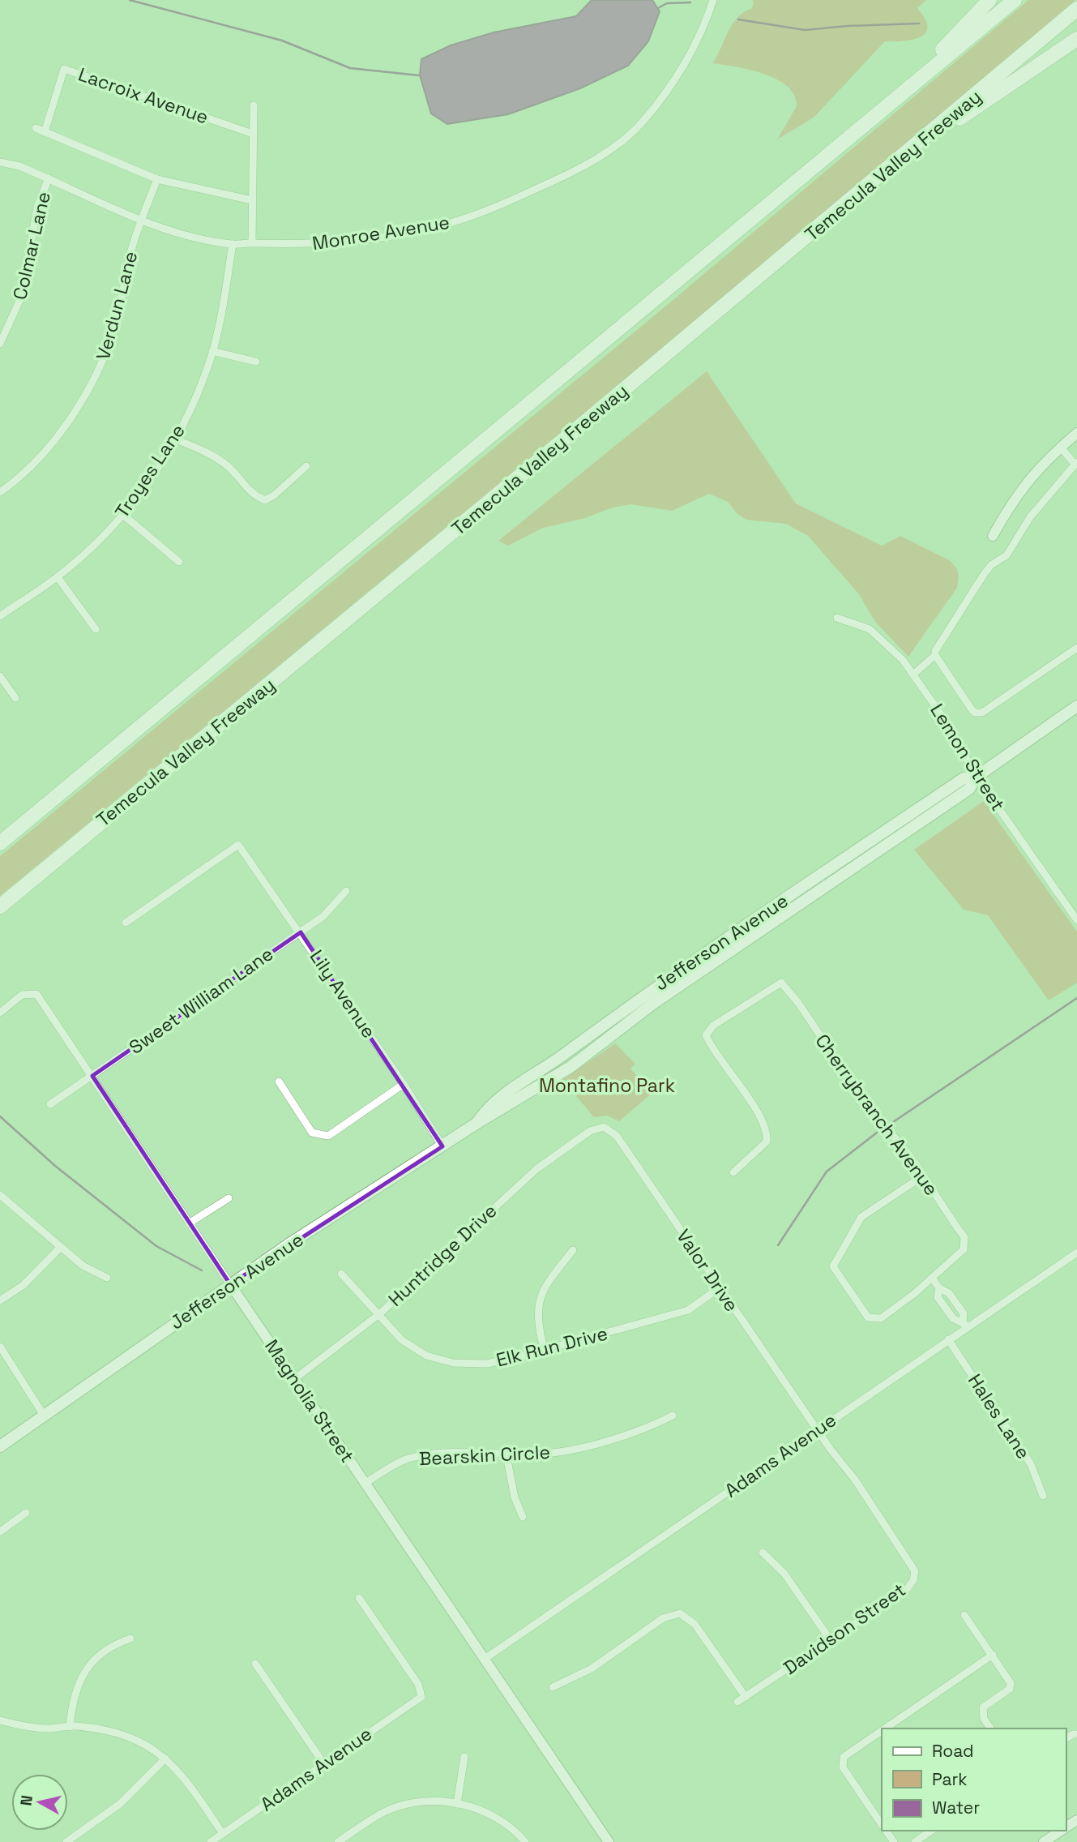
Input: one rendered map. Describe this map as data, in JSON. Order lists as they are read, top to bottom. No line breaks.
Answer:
{"streets":{"highway":["Temecula Valley Freeway"],"main road":["Jefferson Avenue"],"street":["Lacroix Avenue","Monroe Avenue","Colmar Lane","Verdun Lane","Troyes Lane","Lemon Street","Lily Avenue","Sweet William Lane","Cherrybranch Avenue","Huntridge Drive","Valor Drive","Elk Run Drive","Magnolia Street","Hales Lane","Bearskin Circle","Adams Avenue","Davidson Street"]},"crossings":[["Monroe Avenue","Colmar Lane"],["Monroe Avenue","Verdun Lane"],["Monroe Avenue","Troyes Lane"],["Lemon Street","Jefferson Avenue"],["Jefferson Avenue","Lily Avenue"],["Jefferson Avenue","Magnolia Street"],["Lily Avenue","Sweet William Lane"],["Sweet William Lane","Magnolia Street"],["Huntridge Drive","Valor Drive"],["Huntridge Drive","Elk Run Drive"],["Huntridge Drive","Magnolia Street"],["Valor Drive","Elk Run Drive"],["Valor Drive","Adams Avenue"],["Valor Drive","Davidson Street"],["Magnolia Street","Bearskin Circle"],["Magnolia Street","Adams Avenue"],["Hales Lane","Adams Avenue"],["Adams Avenue","Davidson Street"]],"parks":["Montafino Park"],"legend":["Road","Park","Water"],"north":"left"}
